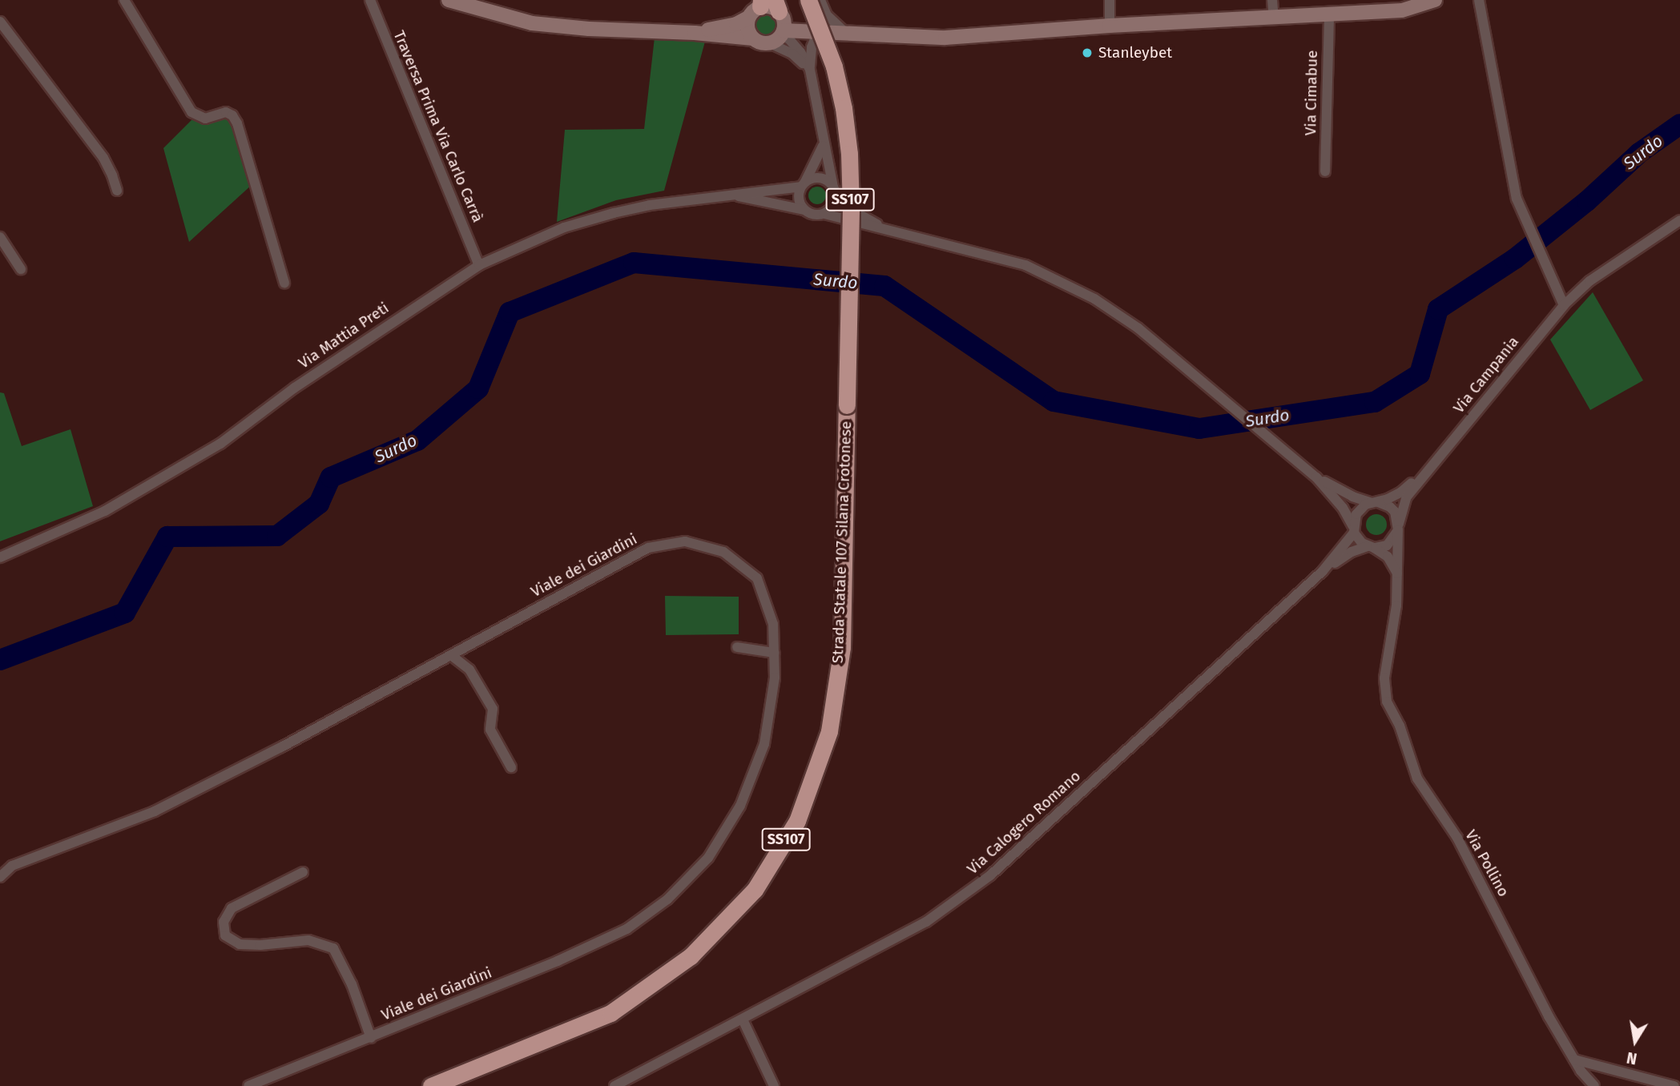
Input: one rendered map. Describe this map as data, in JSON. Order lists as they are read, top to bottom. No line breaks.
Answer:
{"streets":{"highway":["SS107","Strada Statale 107 Silana Crotonese"],"street":["Via Cimabue","Traversa Prima Via Carlo Carrà","Via Mattia Preti","Via Campania","Viale dei Giardini","Via Calogero Romano","Via Pollino"]},"crossings":[["Traversa Prima Via Carlo Carrà","Via Mattia Preti"],["Via Campania","Via Pollino"]],"water":["Surdo"],"places":["Stanleybet"],"north":"bottom"}
